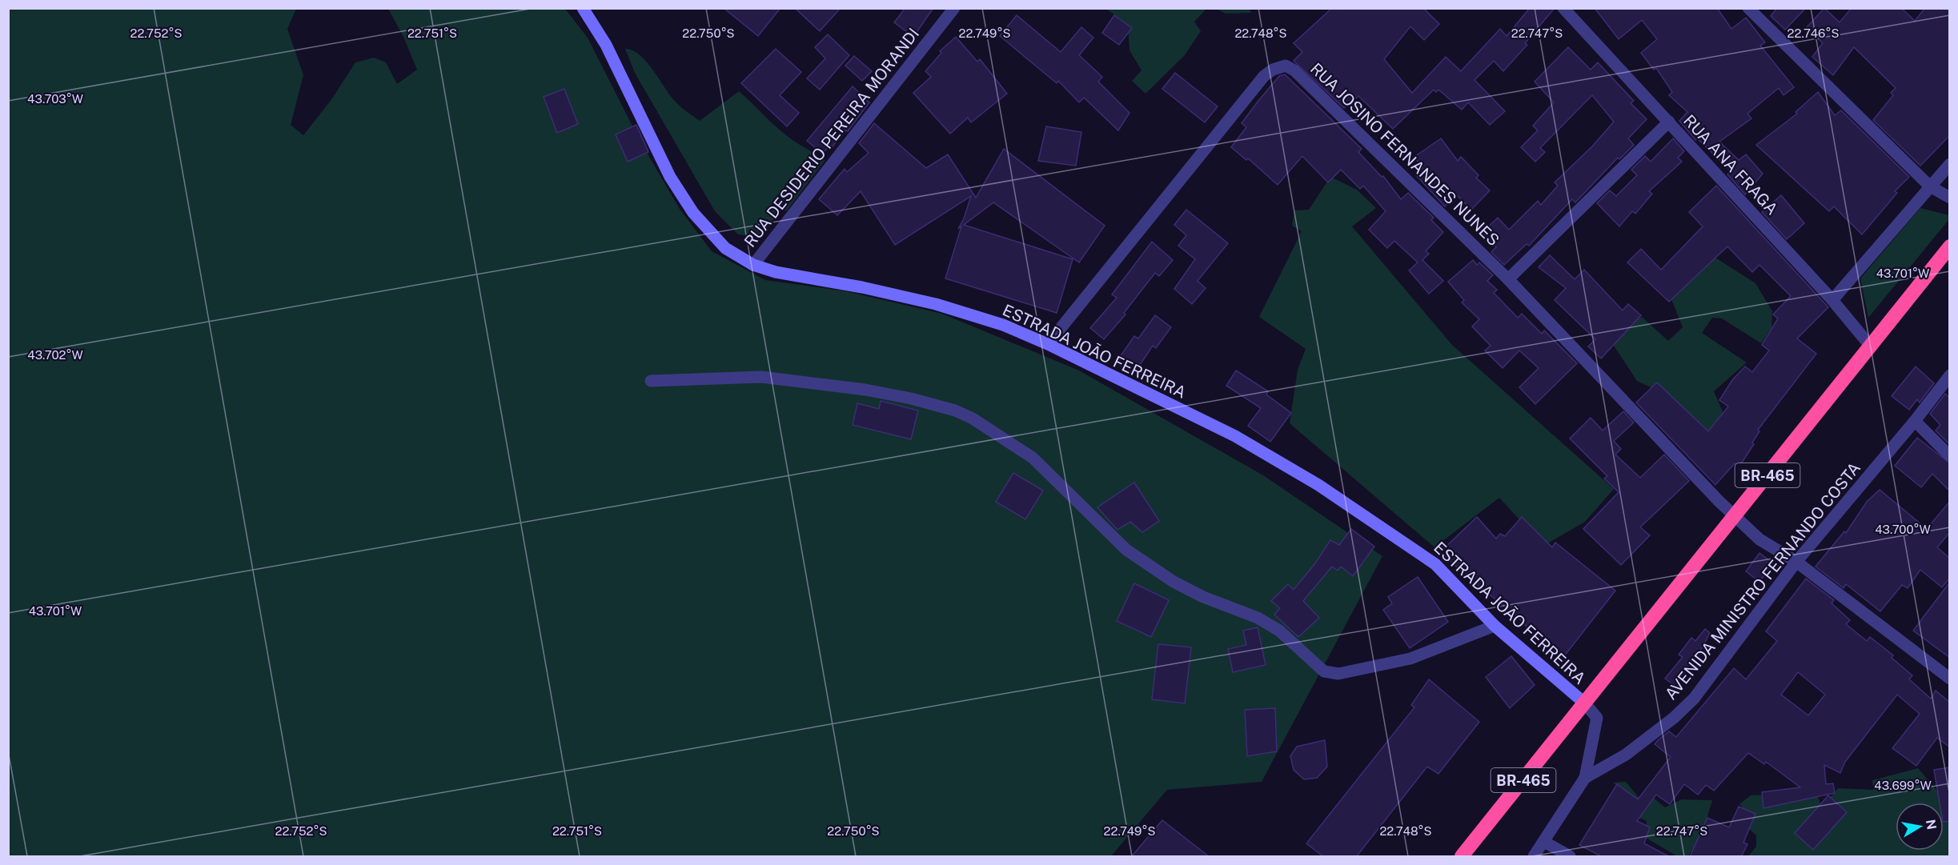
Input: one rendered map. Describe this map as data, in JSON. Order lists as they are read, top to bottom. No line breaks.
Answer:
{"streets":{"highway":["BR-465"],"street":["RUA DESIDERIO PEREIRA MORANDI","RUA JOSINO FERNANDES NUNES","RUA ANA FRAGA","ESTRADA JOÃO FERREIRA","AVENIDA MINISTRO FERNANDO COSTA"]},"crossings":[["RUA DESIDERIO PEREIRA MORANDI","ESTRADA JOÃO FERREIRA"],["RUA JOSINO FERNANDES NUNES","ESTRADA JOÃO FERREIRA"],["RUA JOSINO FERNANDES NUNES","BR-465"],["RUA JOSINO FERNANDES NUNES","AVENIDA MINISTRO FERNANDO COSTA"],["RUA ANA FRAGA","BR-465"],["ESTRADA JOÃO FERREIRA","BR-465"]],"north":"right","coordinates":["22.746°S","22.752°S","22.751°S","22.750°S","22.749°S","22.748°S","22.747°S","43.703°W","43.701°W","43.702°W","43.700°W","43.699°W"]}
